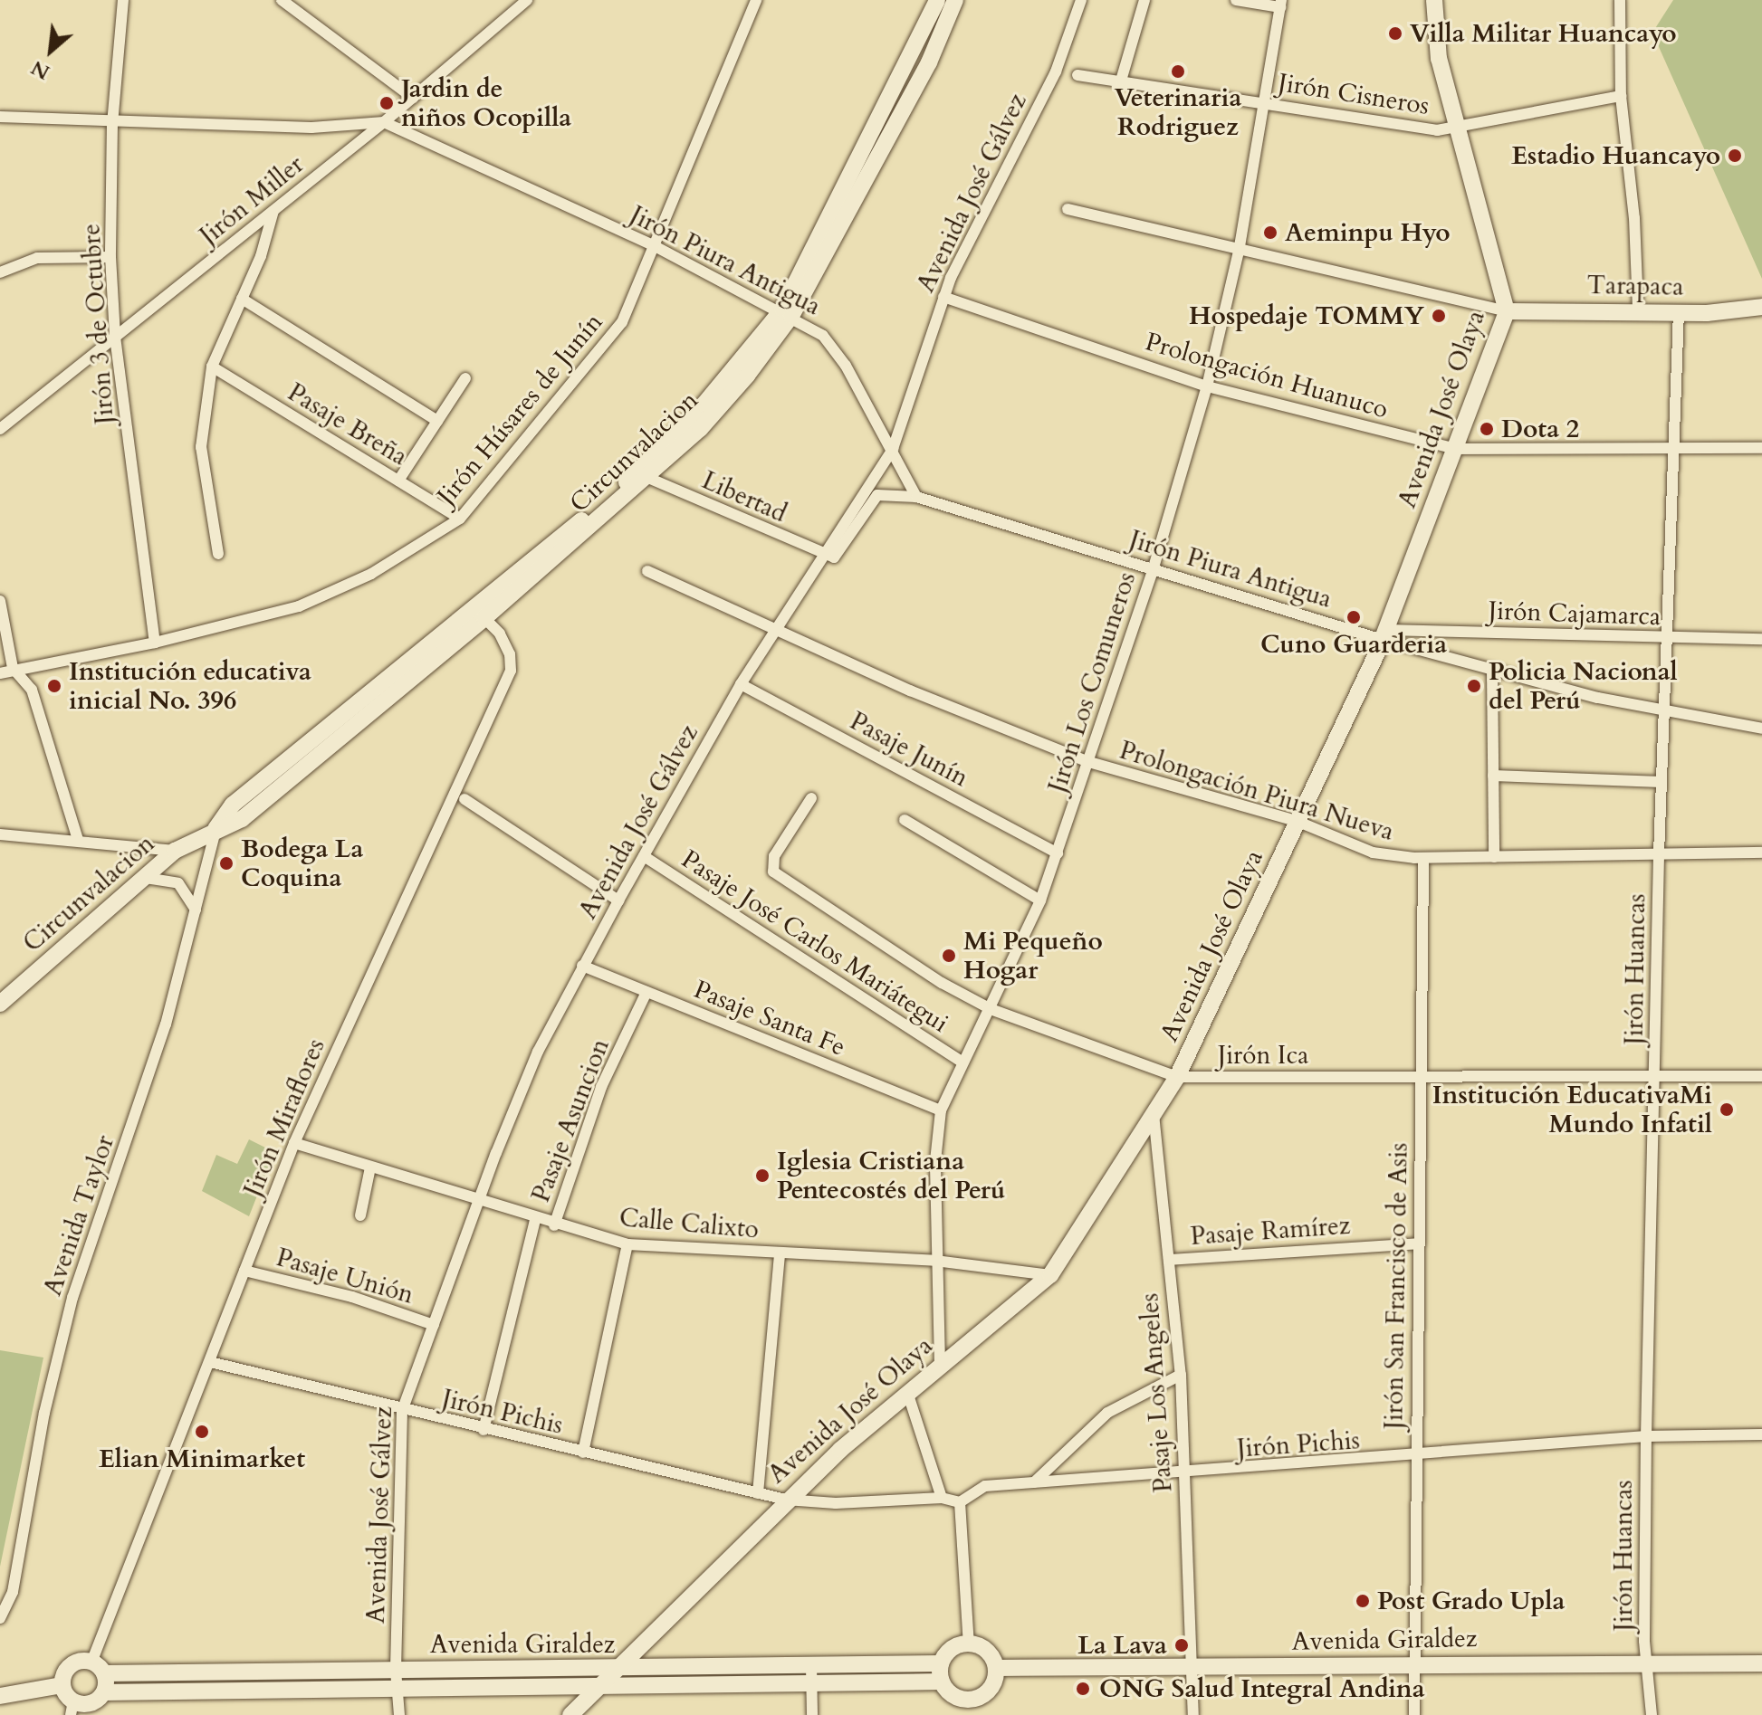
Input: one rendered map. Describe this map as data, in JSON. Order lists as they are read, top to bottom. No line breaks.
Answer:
{"streets":{"street":["Jirón Cisneros","Avenida José Gálvez","Jirón Miller","Jirón Piura Antigua","Tarapaca","Jirón 3 de Octubre","Prolongación Huanuco","Jirón Húsares de Junín","Avenida José Olaya","Pasaje Breña","Circunvalacion","Libertad","Jirón Cajamarca","Jirón Los Comuneros","Pasaje Junín","Prolongación Piura Nueva","Pasaje José Carlos Mariátegui","Jirón Huancas","Pasaje Santa Fe","Jirón Ica","Jirón Miraflores","Pasaje Asuncion","Avenida Taylor","Calle Calixto","Pasaje Ramírez","Pasaje Unión","Jirón San Francisco de Asis","Pasaje Los Angeles","Jirón Pichis","Avenida Giraldez"]},"crossings":[["Jirón Cisneros","Avenida José Olaya"],["Jirón Cisneros","Jirón Los Comuneros"],["Avenida José Gálvez","Jirón Piura Antigua"],["Avenida José Gálvez","Prolongación Huanuco"],["Avenida José Gálvez","Libertad"],["Avenida José Gálvez","Pasaje Junín"],["Avenida José Gálvez","Prolongación Piura Nueva"],["Avenida José Gálvez","Pasaje José Carlos Mariátegui"],["Avenida José Gálvez","Pasaje Santa Fe"],["Avenida José Gálvez","Calle Calixto"],["Avenida José Gálvez","Pasaje Unión"],["Avenida José Gálvez","Jirón Pichis"],["Avenida José Gálvez","Avenida Giraldez"],["Jirón Miller","Jirón Piura Antigua"],["Jirón Miller","Jirón 3 de Octubre"],["Jirón Piura Antigua","Jirón 3 de Octubre"],["Jirón Piura Antigua","Jirón Húsares de Junín"],["Jirón Piura Antigua","Avenida José Olaya"],["Jirón Piura Antigua","Circunvalacion"],["Jirón Piura Antigua","Jirón Cajamarca"],["Jirón Piura Antigua","Jirón Los Comuneros"],["Jirón Piura Antigua","Jirón Huancas"],["Tarapaca","Avenida José Olaya"],["Tarapaca","Jirón Huancas"],["Jirón 3 de Octubre","Jirón Húsares de Junín"],["Prolongación Huanuco","Avenida José Olaya"],["Prolongación Huanuco","Jirón Los Comuneros"],["Prolongación Huanuco","Jirón Huancas"],["Jirón Húsares de Junín","Pasaje Breña"],["Avenida José Olaya","Jirón Cajamarca"],["Avenida José Olaya","Jirón Los Comuneros"],["Avenida José Olaya","Prolongación Piura Nueva"],["Avenida José Olaya","Jirón Ica"],["Avenida José Olaya","Calle Calixto"],["Avenida José Olaya","Pasaje Los Angeles"],["Avenida José Olaya","Jirón Pichis"],["Avenida José Olaya","Avenida Giraldez"],["Circunvalacion","Libertad"],["Circunvalacion","Jirón Miraflores"],["Circunvalacion","Avenida Taylor"],["Jirón Cajamarca","Jirón Huancas"],["Jirón Los Comuneros","Pasaje Junín"],["Jirón Los Comuneros","Prolongación Piura Nueva"],["Jirón Los Comuneros","Pasaje José Carlos Mariátegui"],["Jirón Los Comuneros","Pasaje Santa Fe"],["Jirón Los Comuneros","Jirón Ica"],["Jirón Los Comuneros","Calle Calixto"],["Prolongación Piura Nueva","Jirón Huancas"],["Prolongación Piura Nueva","Jirón San Francisco de Asis"],["Jirón Huancas","Jirón Ica"],["Jirón Huancas","Jirón Pichis"],["Jirón Huancas","Avenida Giraldez"],["Pasaje Santa Fe","Pasaje Asuncion"],["Jirón Ica","Jirón San Francisco de Asis"],["Jirón Miraflores","Calle Calixto"],["Jirón Miraflores","Pasaje Unión"],["Jirón Miraflores","Jirón Pichis"],["Jirón Miraflores","Avenida Giraldez"],["Pasaje Asuncion","Calle Calixto"],["Pasaje Ramírez","Jirón San Francisco de Asis"],["Pasaje Ramírez","Pasaje Los Angeles"],["Jirón San Francisco de Asis","Jirón Pichis"],["Jirón San Francisco de Asis","Avenida Giraldez"],["Pasaje Los Angeles","Jirón Pichis"],["Pasaje Los Angeles","Avenida Giraldez"]],"places":["Villa Militar Huancayo","Veterinaria Rodriguez","Jardin de niños Ocopilla","Estadio Huancayo","Aeminpu Hyo","Hospedaje TOMMY","Dota 2","Cuno Guarderia","Institución educativa inicial No. 396","Policia Nacional del Perú","Bodega La Coquina","Mi Pequeño Hogar","Institución EducativaMi Mundo Infatil","Iglesia Cristiana Pentecostés del Perú","Elian Minimarket","Post Grado Upla","La Lava","ONG Salud Integral Andina"],"north":"bottom left"}
